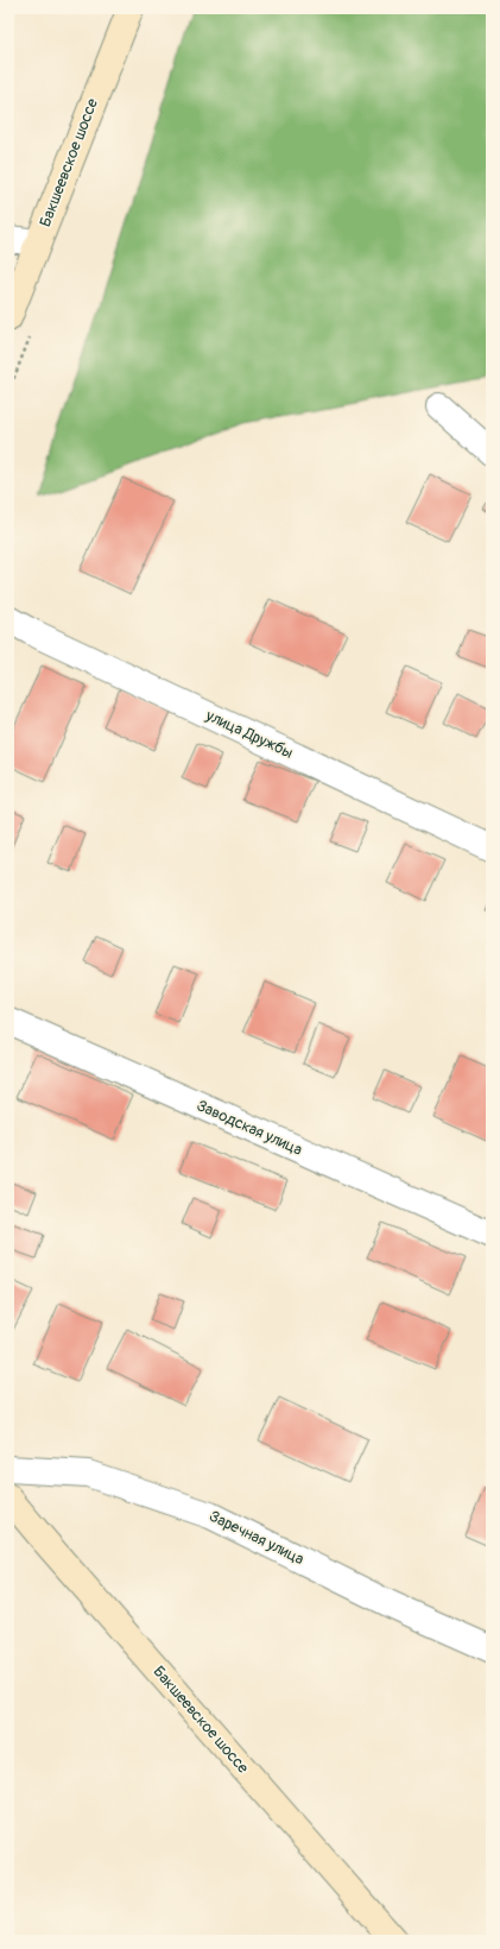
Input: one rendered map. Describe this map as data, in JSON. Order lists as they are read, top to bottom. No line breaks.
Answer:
{"streets":{"street":["Бакшеевское шоссе","улица Дружбы","Заводская улица","Заречная улица"]}}
